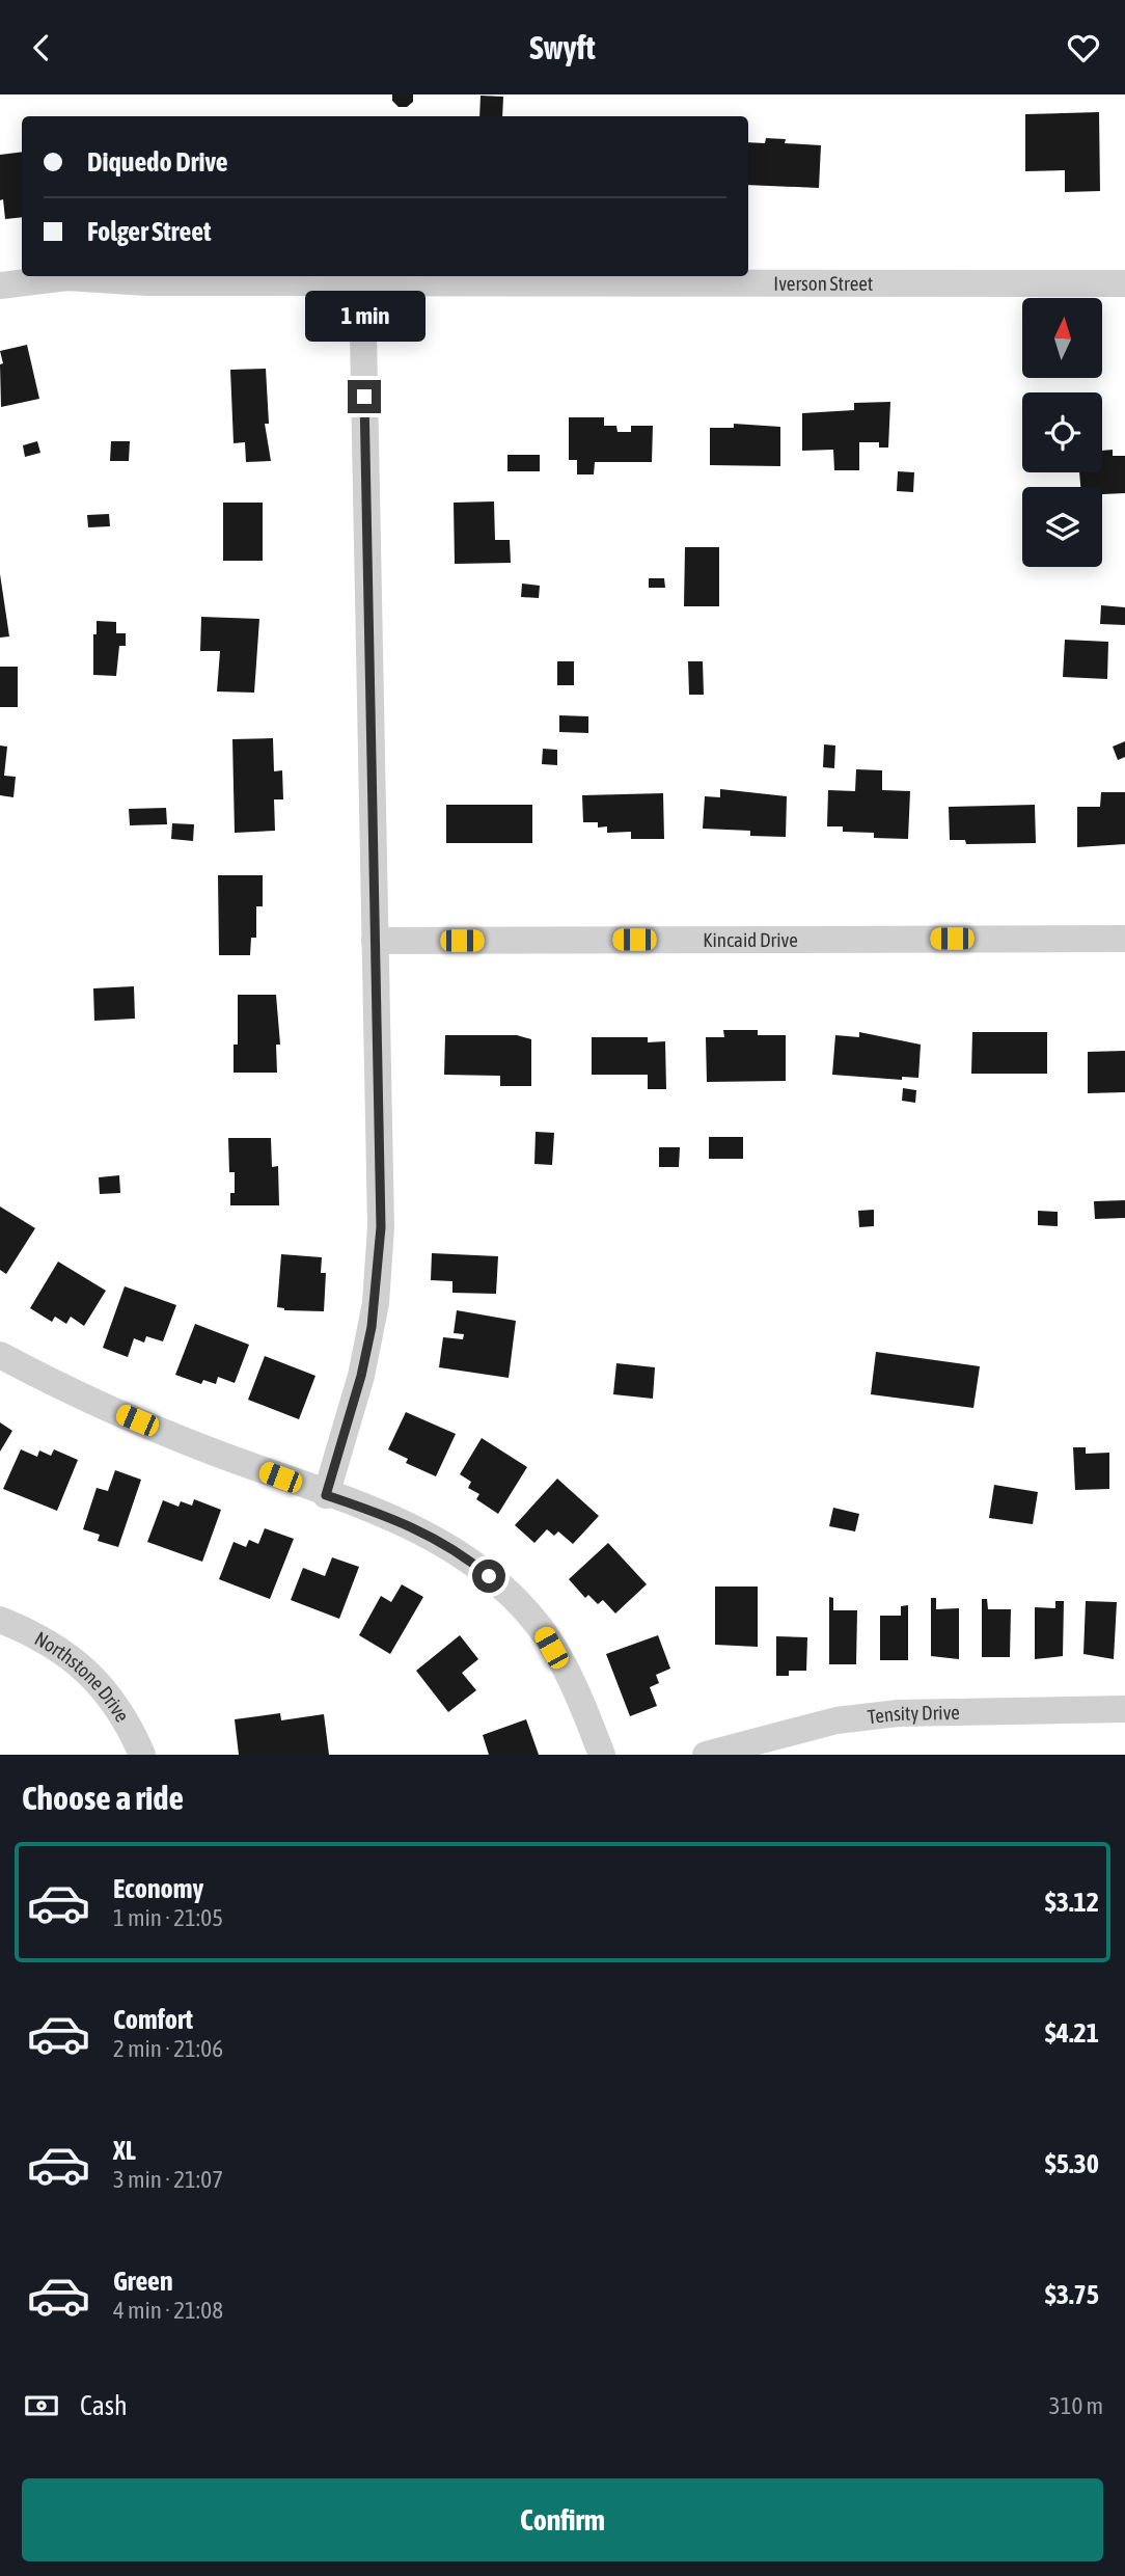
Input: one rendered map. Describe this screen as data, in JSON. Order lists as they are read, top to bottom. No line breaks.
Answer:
{"streets":{"street":["Iverson Street","Kincaid Drive","Northstone Drive","Tensity Drive"]},"north":"top","page":{"header":"Swyft","banner":["Diquedo Drive","Folger Street"],"bubble":"1 min","heading":"Choose a ride","list":[{"name":"Economy","note":"1 min · 21:05","value":"$3.12"},{"name":"Comfort","note":"2 min · 21:06","value":"$4.21"},{"name":"XL","note":"3 min · 21:07","value":"$5.30"},{"name":"Green","note":"4 min · 21:08","value":"$3.75"}],"pay":["Cash","310 m"],"buttons":"Confirm"}}
